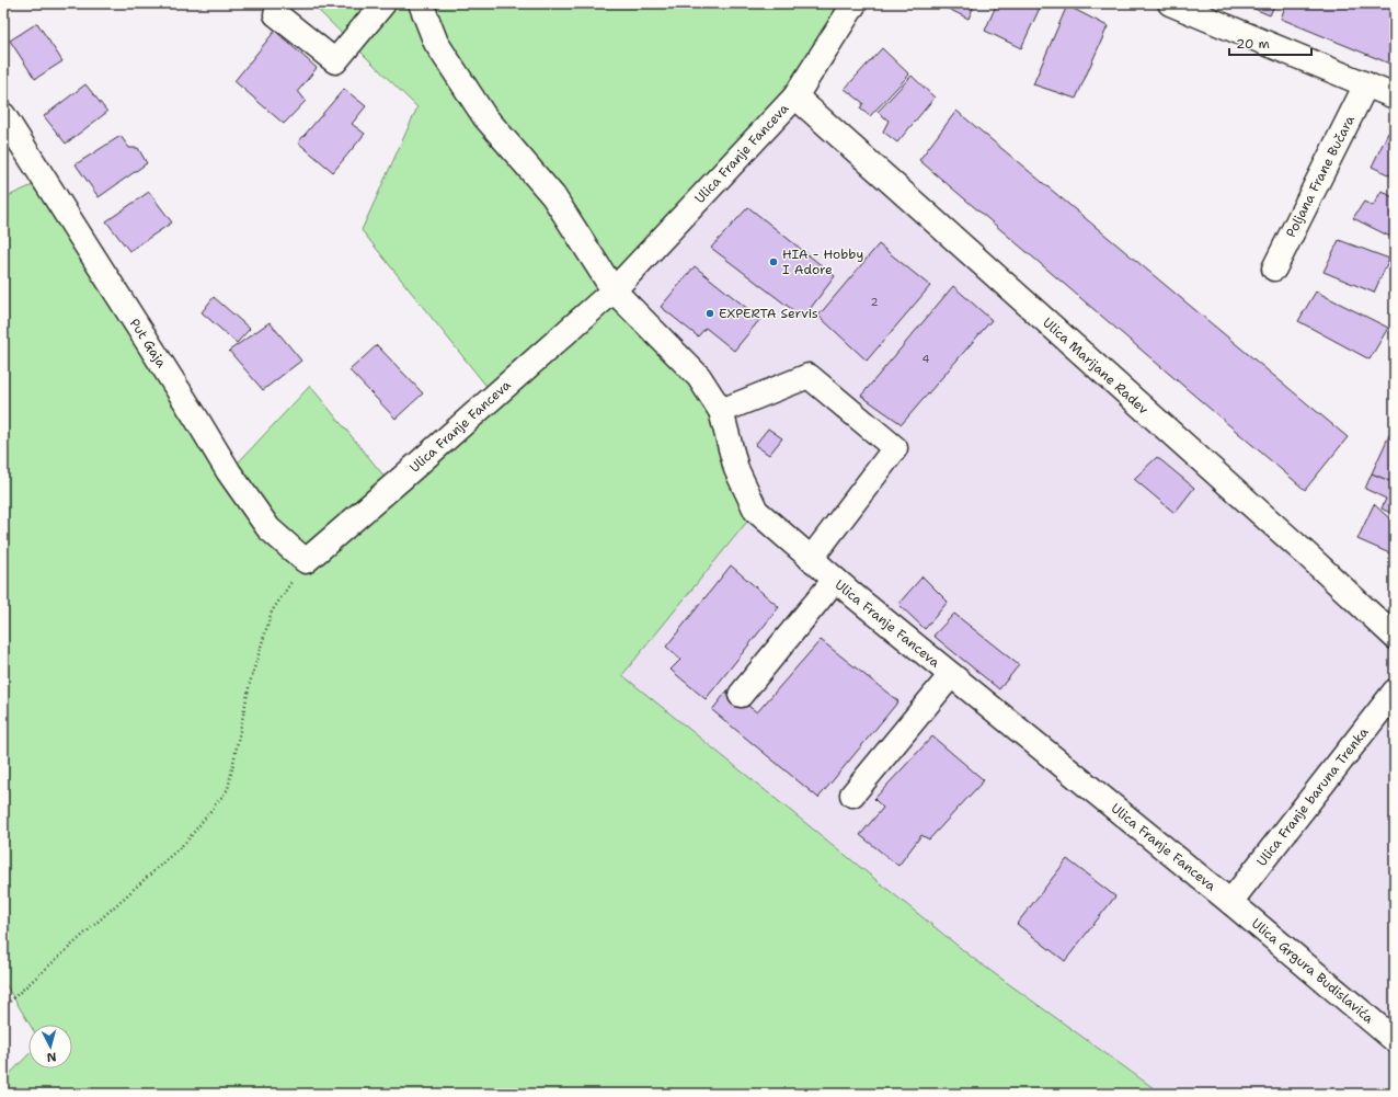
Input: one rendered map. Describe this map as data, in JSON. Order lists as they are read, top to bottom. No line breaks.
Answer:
{"streets":{"street":["Ulica Franje Fanceva","Poljana Frane Bučara","Put Gaja","Ulica Marijane Radev","Ulica Franje baruna Trenka","Ulica Grgura Budislavića"]},"crossings":[["Ulica Franje Fanceva","Put Gaja"],["Ulica Franje Fanceva","Ulica Marijane Radev"],["Ulica Franje Fanceva","Ulica Franje baruna Trenka"],["Ulica Franje Fanceva","Ulica Grgura Budislavića"],["Ulica Franje baruna Trenka","Ulica Grgura Budislavića"]],"places":["HIA - Hobby I Adore","EXPERTA Servis"],"house_numbers":["2","4"],"scale_bar":"20 m","north":"bottom"}
